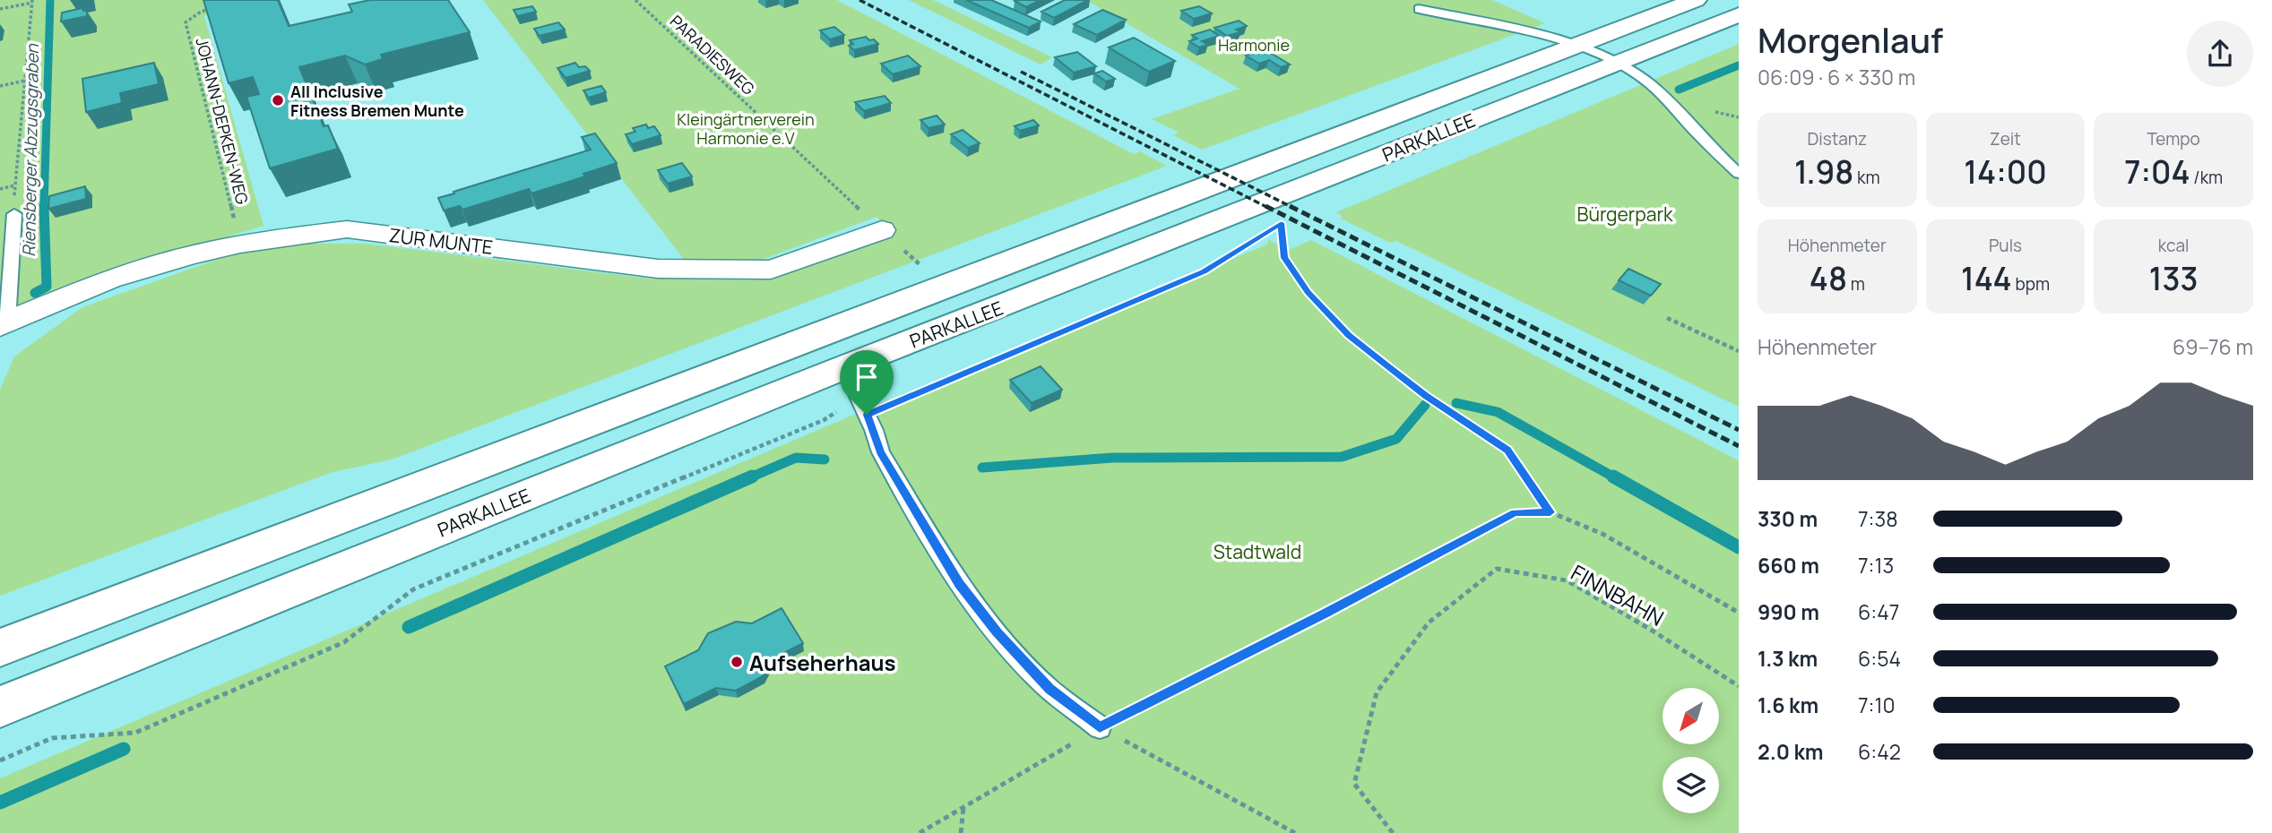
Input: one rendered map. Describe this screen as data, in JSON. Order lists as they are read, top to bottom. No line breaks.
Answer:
{"streets":{"main road":["PARKALLEE"],"street":["ZUR MUNTE"],"path":["PARADIESWEG","JOHANN-DEPKEN-WEG","FINNBAHN"]},"crossings":[["PARADIESWEG","ZUR MUNTE"],["JOHANN-DEPKEN-WEG","ZUR MUNTE"]],"water":["Riensberger Abzugsgraben"],"parks":["Harmonie","Kleingärtnerverein Harmonie e.V","Bürgerpark","Stadtwald"],"places":["All Inclusive Fitness Bremen Munte","Aufseherhaus"],"north":"bottom left","page":{"heading":["Morgenlauf","06:09 · 6 × 330 m"],"stats":[["Distanz","1.98 km"],["Zeit","14:00"],["Tempo","7:04 /km"],["Höhenmeter","48 m"],["Puls","144 bpm"],["kcal","133"]],"chart":["Höhenmeter","69–76 m"],"list":[{"name":"330 m","note":"7:38"},{"name":"660 m","note":"7:13"},{"name":"990 m","note":"6:47"},{"name":"1.3 km","note":"6:54"},{"name":"1.6 km","note":"7:10"},{"name":"2.0 km","note":"6:42"}]}}
